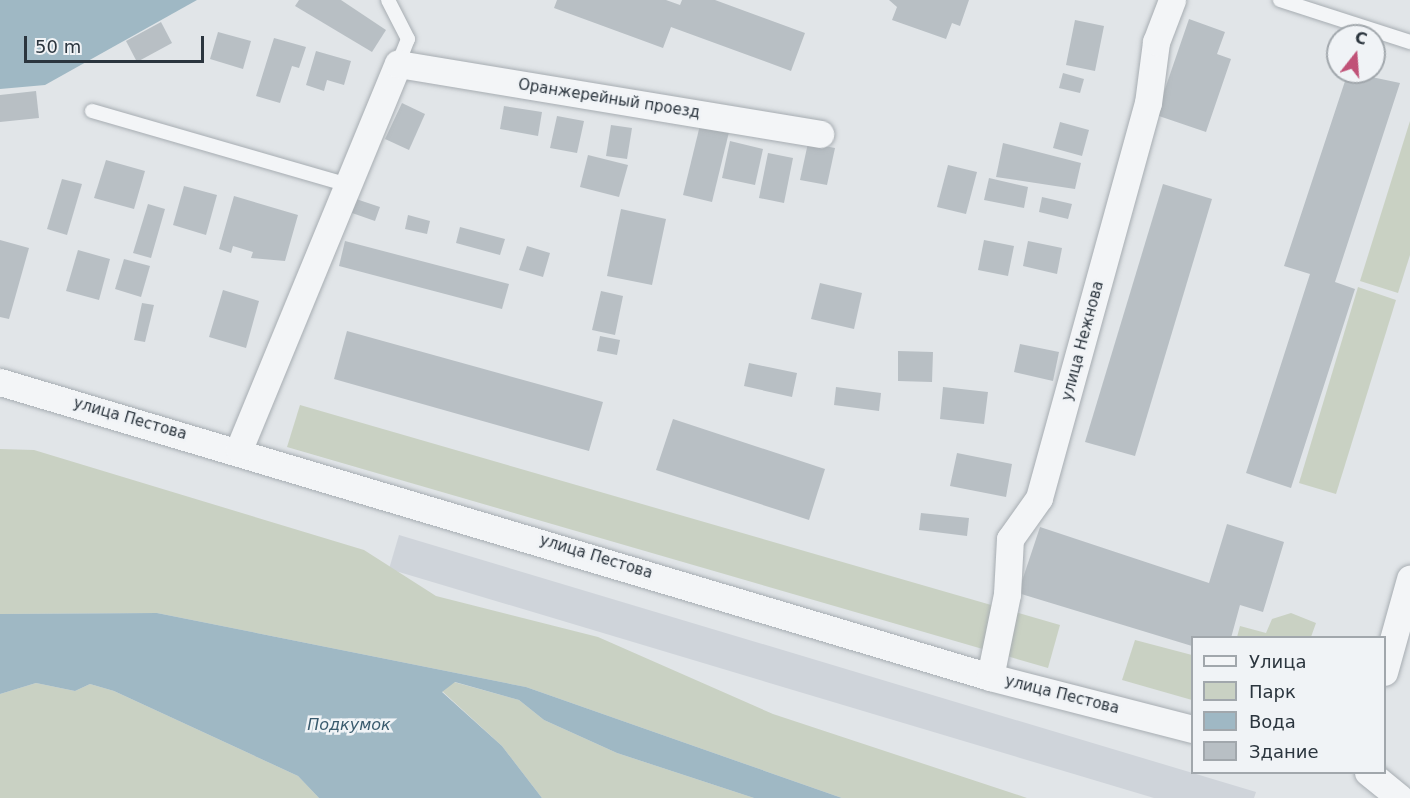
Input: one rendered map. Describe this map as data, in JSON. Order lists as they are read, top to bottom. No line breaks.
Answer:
{"streets":{"street":["Оранжерейный проезд","улица Нежнова","улица Пестова"]},"crossings":[["улица Нежнова","улица Пестова"]],"water":["Подкумок"],"legend":["Улица","Парк","Вода","Здание"],"scale_bar":"50 m","north":"top"}
